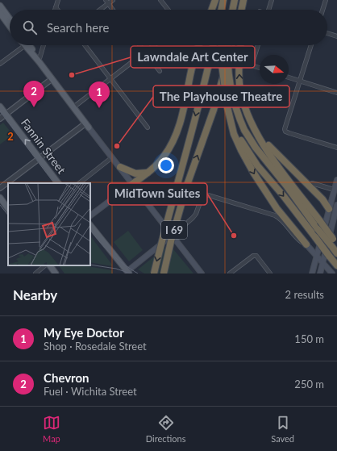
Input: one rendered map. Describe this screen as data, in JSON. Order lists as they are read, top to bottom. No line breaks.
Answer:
{"streets":{"highway":["I 69"],"main road":["Fannin Street"]},"one_way":["Fannin Street"],"places":["Lawndale Art Center","The Playhouse Theatre","MidTown Suites"],"north":"right","page":{"search":"Search here","pins":["2","1"],"heading":["Nearby","2 results"],"list":[{"mark":"1","name":"My Eye Doctor","note":"Shop · Rosedale Street","value":"150 m"},{"mark":"2","name":"Chevron","note":"Fuel · Wichita Street","value":"250 m"}],"nav":["Map","Directions","Saved"]},"grid":{"rows":["2"]}}
